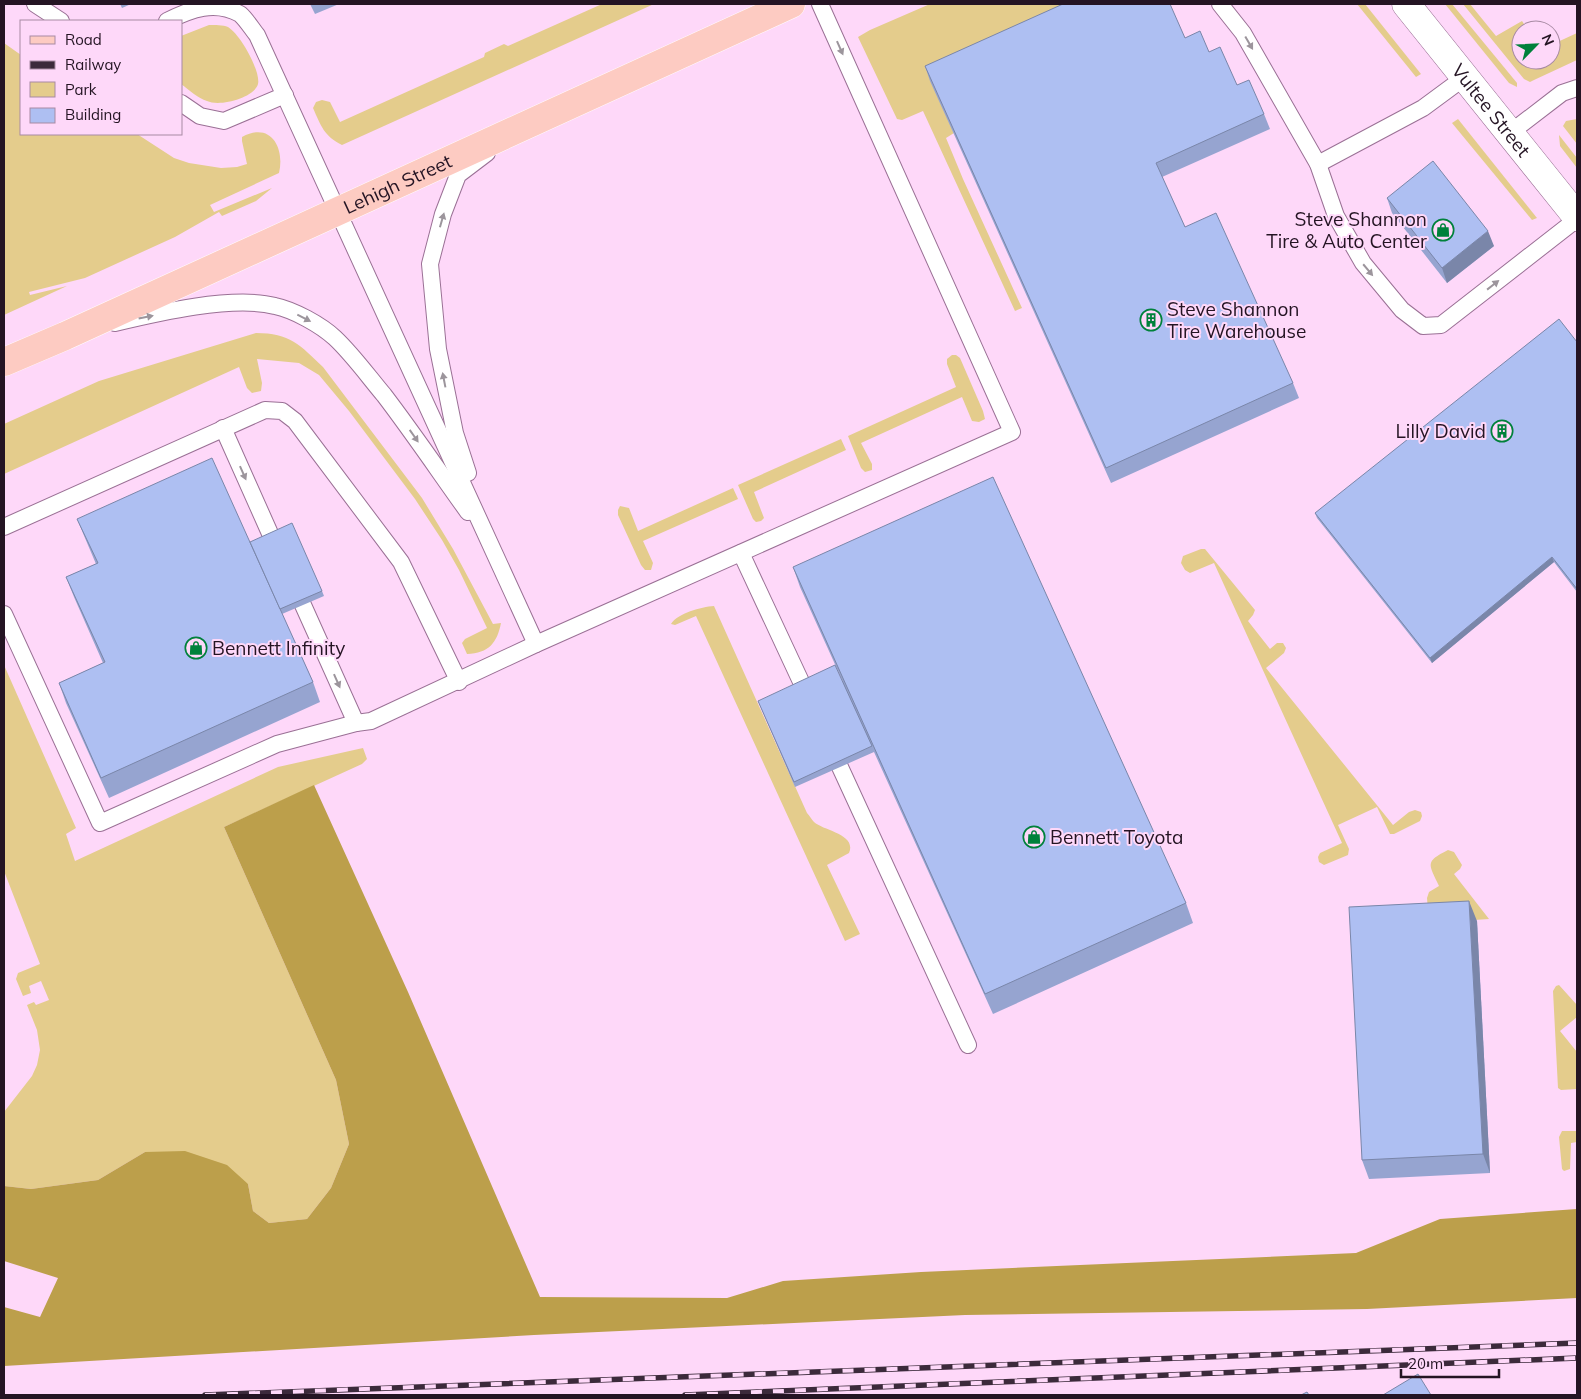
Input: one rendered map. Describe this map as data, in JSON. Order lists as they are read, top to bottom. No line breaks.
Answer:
{"streets":{"main road":["Lehigh Street"],"street":["Vultee Street"]},"places":{"shop":["Steve Shannon Tire & Auto Center","Bennett Infinity","Bennett Toyota"],"building":["Steve Shannon Tire Warehouse","Lilly David"]},"legend":["Road","Railway","Park","Building"],"scale_bar":"20 m","north":"top right"}
